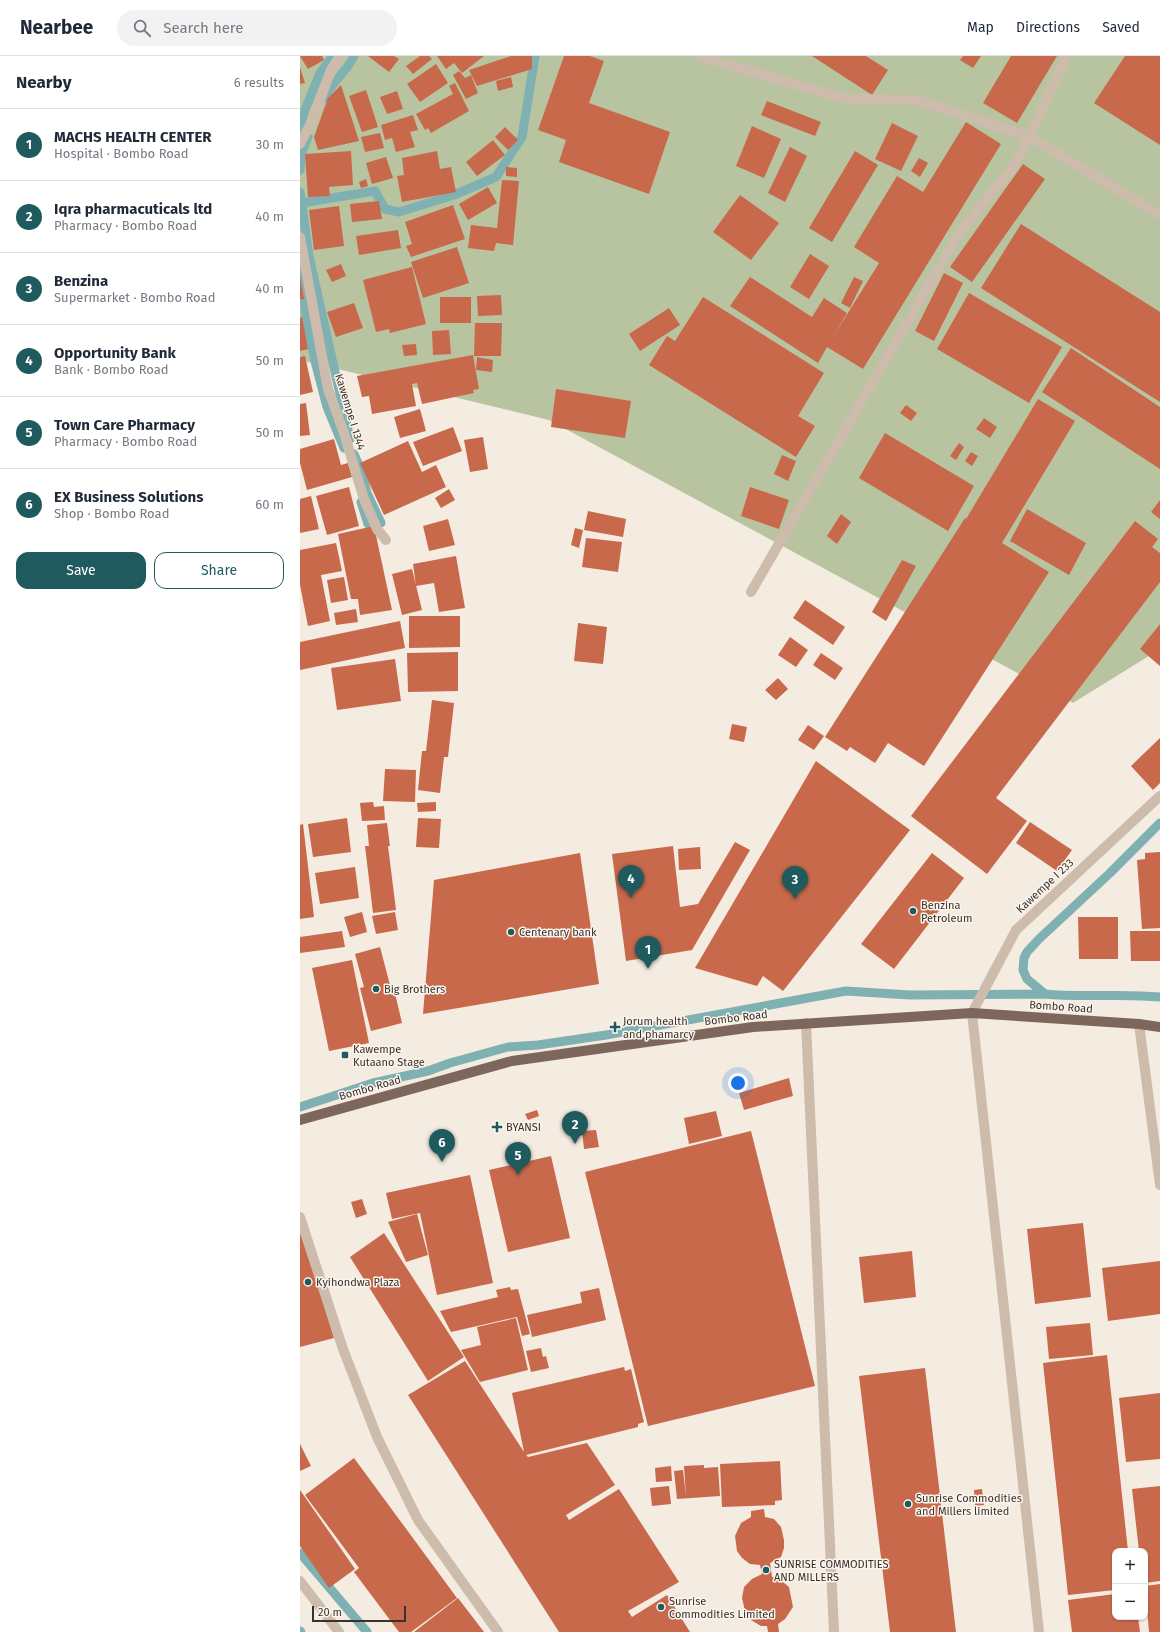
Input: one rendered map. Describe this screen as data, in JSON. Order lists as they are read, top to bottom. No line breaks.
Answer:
{"streets":{"main road":["Bombo Road"],"street":["Kawempe I 1344","Kawempe I 233"]},"crossings":[["Kawempe I 233","Bombo Road"]],"places":{"other":["Benzina Petroleum","Centenary bank","Big Brothers","Kyihondwa Plaza","Sunrise Commodities and Millers limited","SUNRISE COMMODITIES AND MILLERS","Sunrise Commodities Limited"],"health":["Jorum health and phamarcy","BYANSI"],"transit":["Kawempe Kutaano Stage"]},"scale_bar":"20 m","page":{"header":"Nearbee","search":"Search here","nav":["Map","Directions","Saved"],"heading":["Nearby","6 results"],"list":[{"mark":"1","name":"MACHS HEALTH CENTER","note":"Hospital · Bombo Road","value":"30 m"},{"mark":"2","name":"Iqra pharmacuticals ltd","note":"Pharmacy · Bombo Road","value":"40 m"},{"mark":"3","name":"Benzina","note":"Supermarket · Bombo Road","value":"40 m"},{"mark":"4","name":"Opportunity Bank","note":"Bank · Bombo Road","value":"50 m"},{"mark":"5","name":"Town Care Pharmacy","note":"Pharmacy · Bombo Road","value":"50 m"},{"mark":"6","name":"EX Business Solutions","note":"Shop · Bombo Road","value":"60 m"}],"buttons":["Save","Share"],"pins":["4","3","1","2","6","5"],"map_buttons":["+","−"],"scale":"20 m"}}
